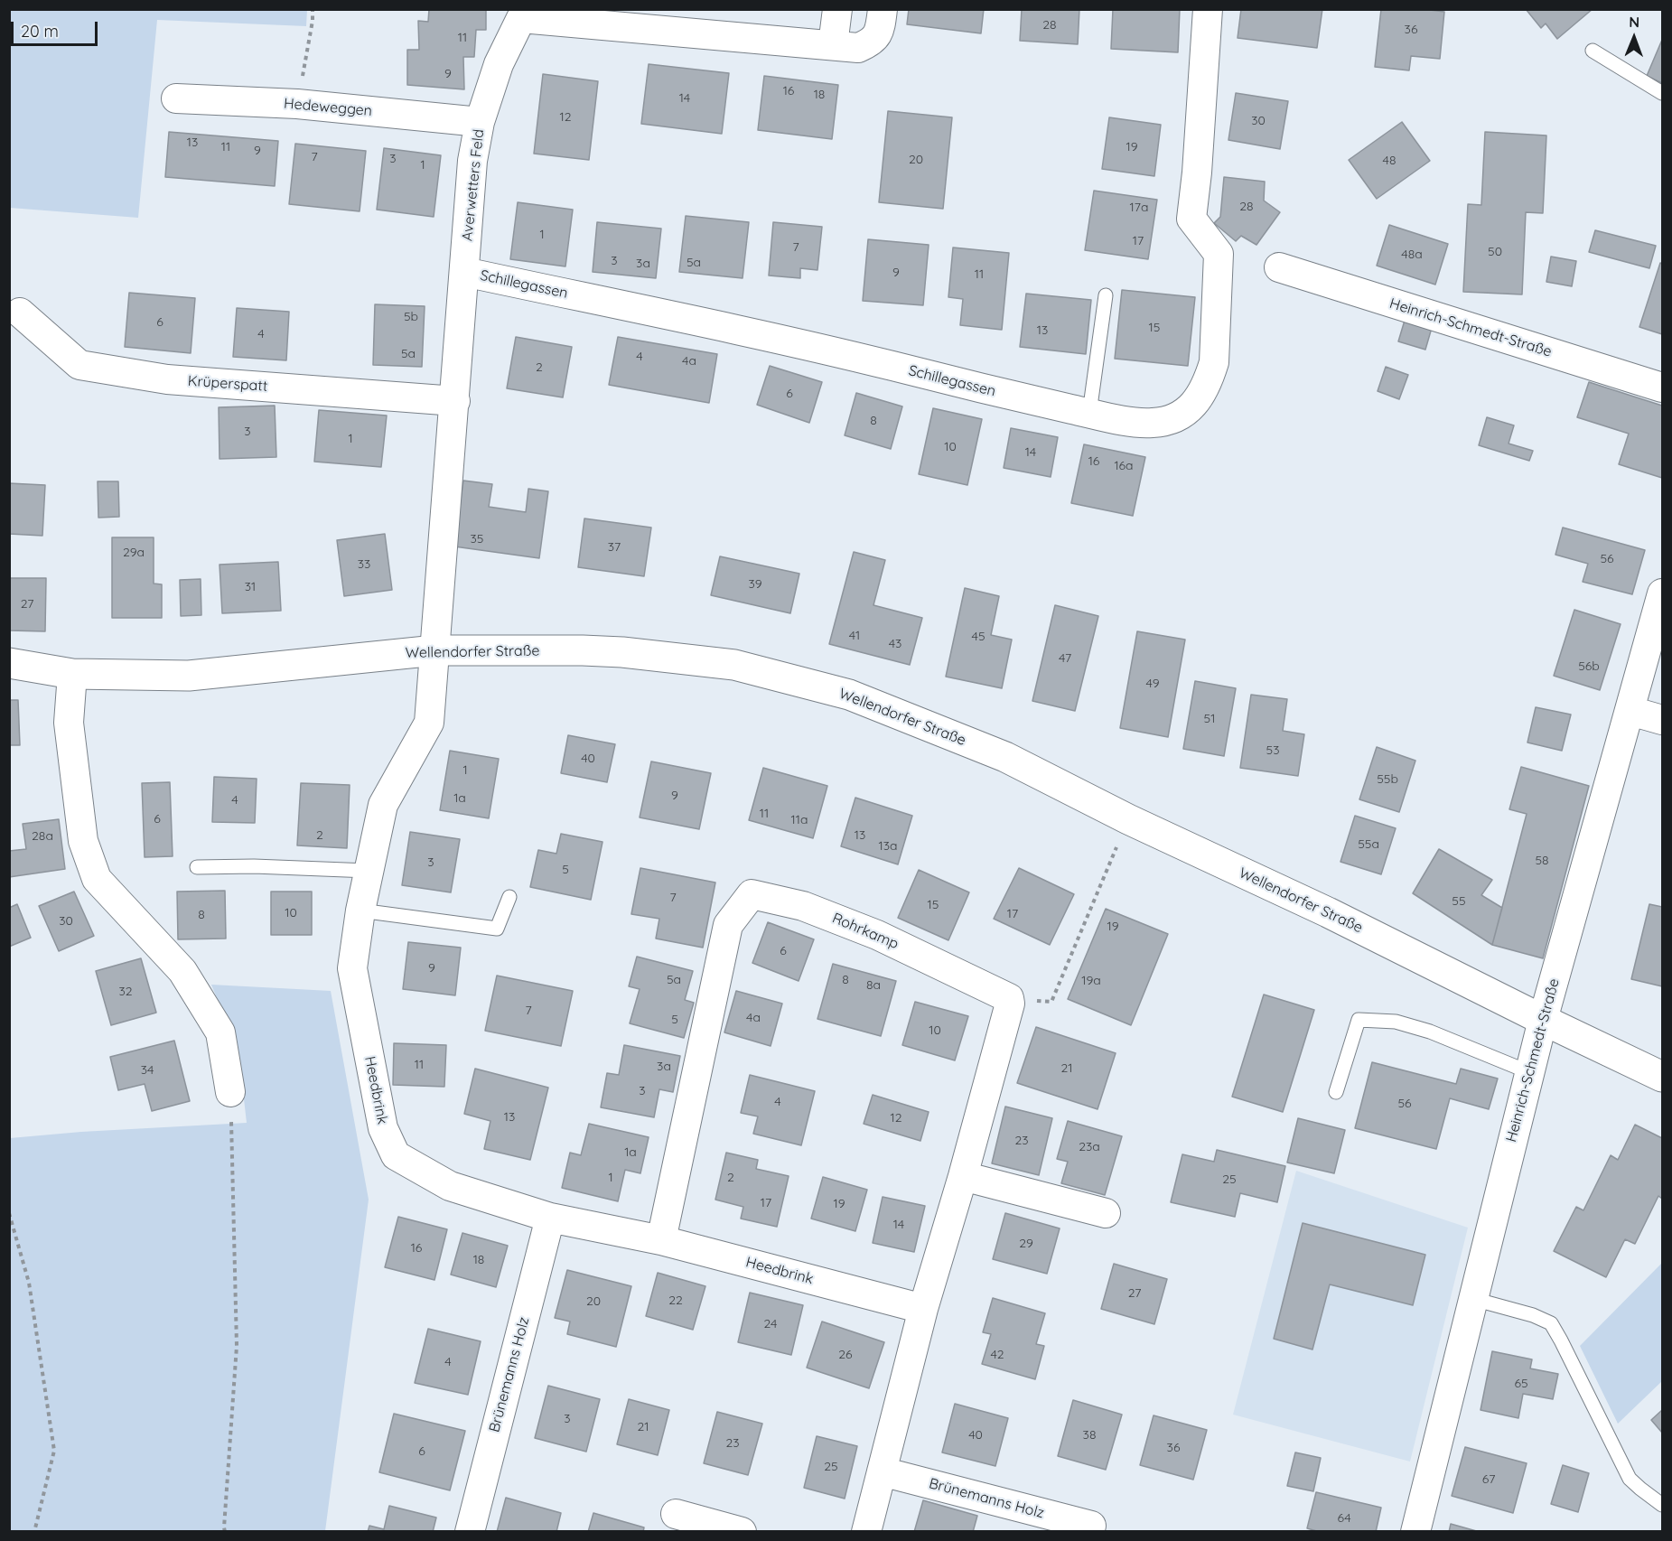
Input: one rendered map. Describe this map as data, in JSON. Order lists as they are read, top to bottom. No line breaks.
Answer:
{"streets":{"street":["Hedeweggen","Averwetters Feld","Schillegassen","Heinrich-Schmedt-Straße","Krüperspatt","Wellendorfer Straße","Rohrkamp","Heedbrink","Brünemanns Holz"]},"crossings":[["Hedeweggen","Averwetters Feld"],["Averwetters Feld","Schillegassen"],["Averwetters Feld","Krüperspatt"],["Averwetters Feld","Wellendorfer Straße"],["Averwetters Feld","Heedbrink"],["Heinrich-Schmedt-Straße","Wellendorfer Straße"],["Wellendorfer Straße","Heedbrink"],["Rohrkamp","Heedbrink"],["Heedbrink","Brünemanns Holz"]],"house_numbers":["28","36","11","9","16","18","14","12","30","13","11","19","9","7","3","20","48","1","28","17a","1","17","7","50","48a","3","5a","3a","9","11","5b","6","15","13","4","5a","4","4a","2","6","8","3","1","10","14","16","16a","35","37","29a","56","33","39","31","27","41","45","43","47","56b","49","51","53","40","1","55b","9","1a","4","11","6","11a","2","13","28a","55a","13a","58","3","5","7","55","15","10","17","8","30","19","6","9","5a","8","19a","8a","32","7","4a","5","10","11","3a","21","34","3","4","56","13","12","23","23a","1a","1","2","25","17","19","14","29","16","18","27","22","20","24","26","42","4","65","3","21","40","38","23","36","6","25","67","64"],"scale_bar":"20 m","north":"top"}
